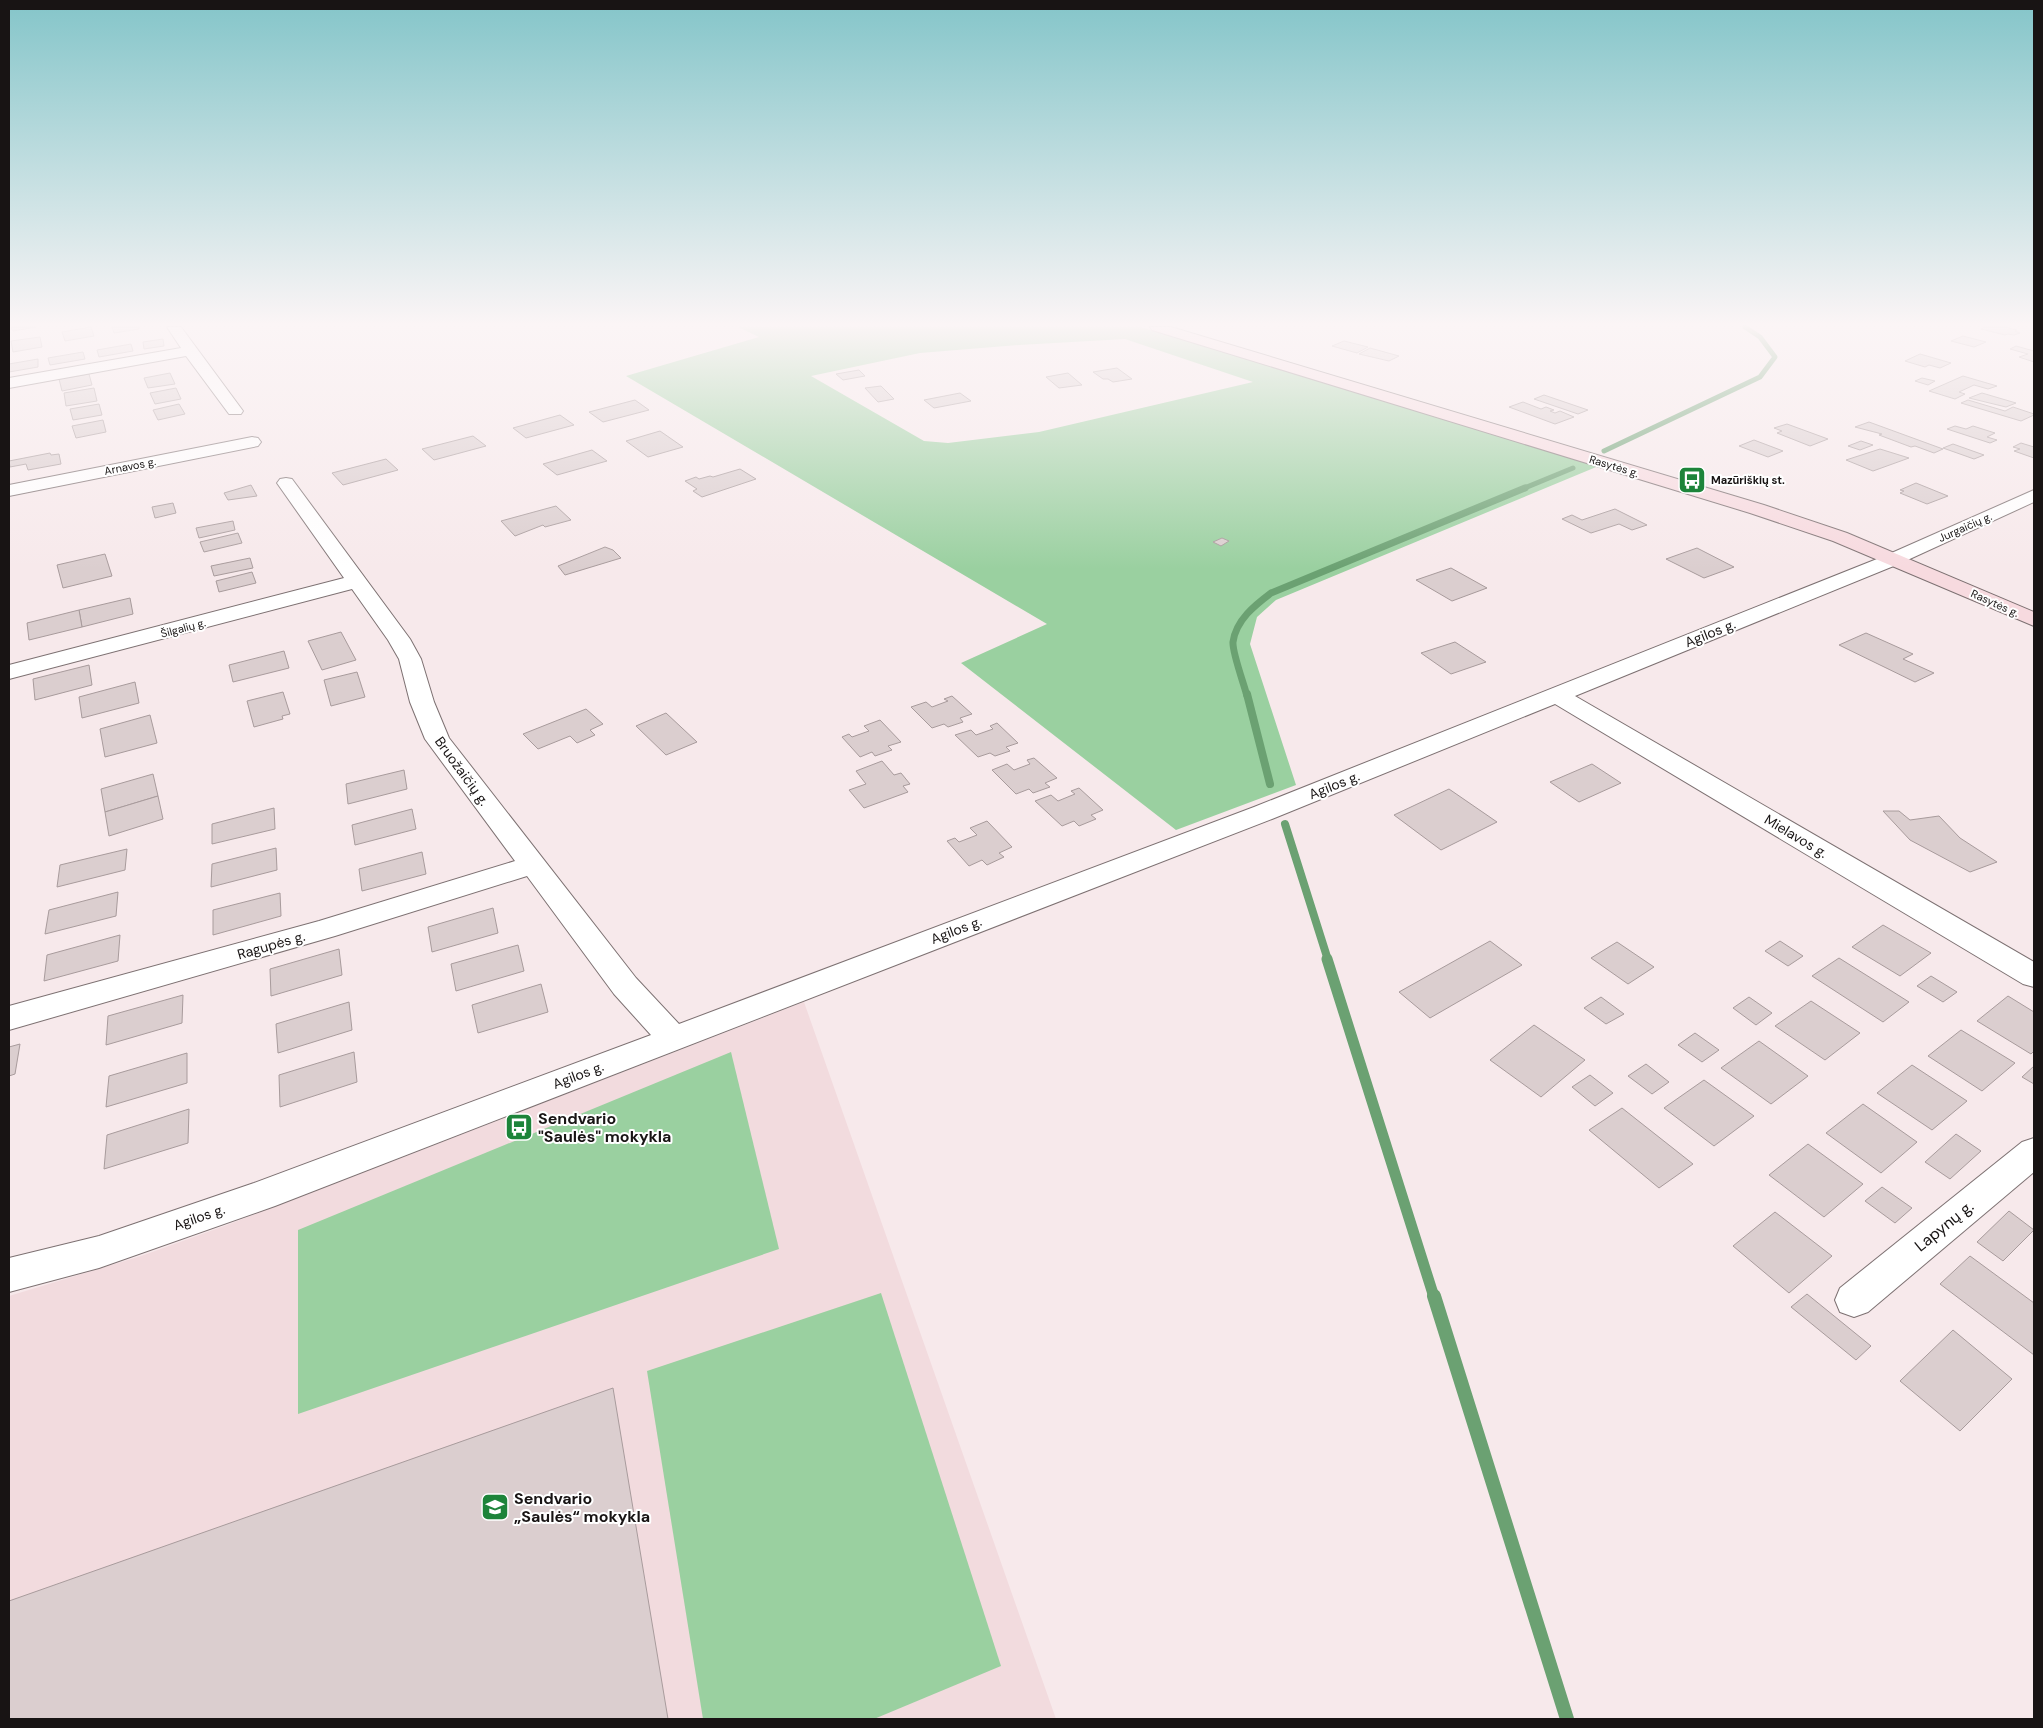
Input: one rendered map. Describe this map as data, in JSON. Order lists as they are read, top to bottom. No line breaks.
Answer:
{"streets":{"main road":["Rasytės g."],"street":["Arnavos g.","Jurgaičių g.","Šilgalių g.","Agilos g.","Bruožaičių g.","Mielavos g.","Ragupės g.","Lapynų g."]},"crossings":[["Rasytės g.","Jurgaičių g."],["Rasytės g.","Agilos g."],["Jurgaičių g.","Agilos g."],["Šilgalių g.","Bruožaičių g."],["Agilos g.","Bruožaičių g."],["Agilos g.","Mielavos g."],["Bruožaičių g.","Ragupės g."]],"places":{"bus stop":["Mazūriškių st.","Sendvario \"Saulės\" mokykla"],"school or university":["Sendvario „Saulės“ mokykla"]}}
